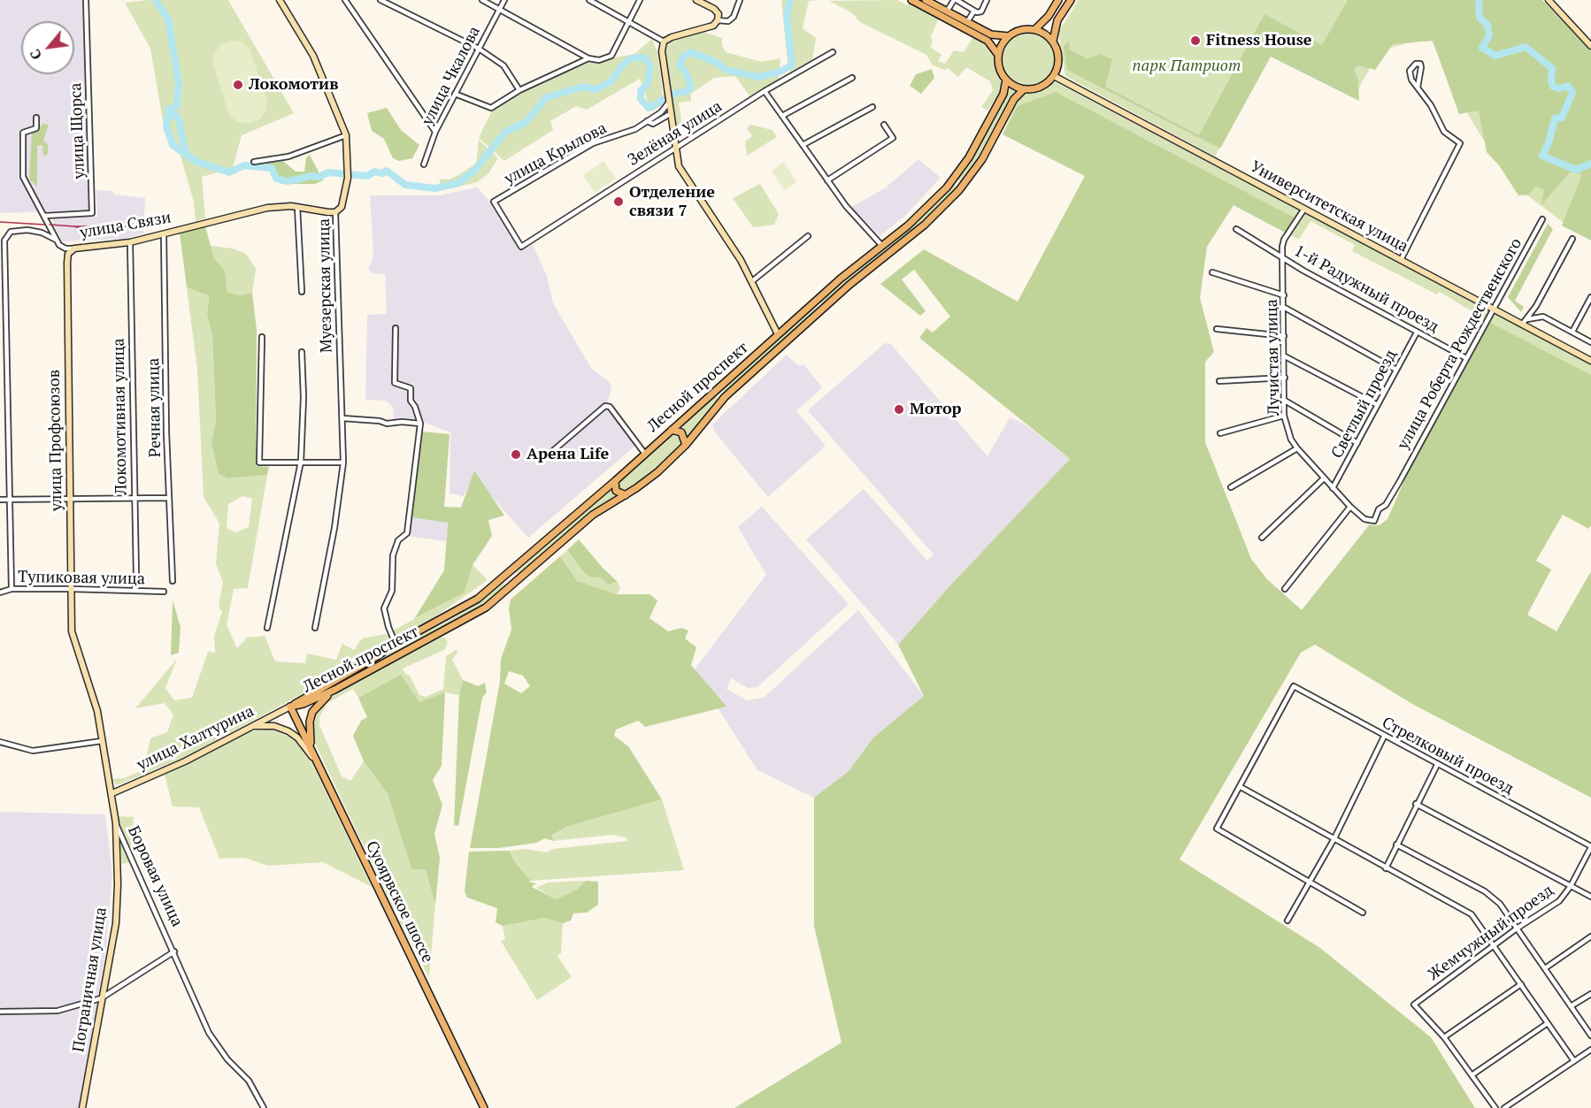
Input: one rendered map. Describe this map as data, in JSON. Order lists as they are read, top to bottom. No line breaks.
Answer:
{"streets":{"main road":["Университетская улица","улица Связи","Муезерская улица","Лесной проспект","улица Профсоюзов","улица Халтурина","Боровая улица","Суоярвское шоссе","Пограничная улица"],"street":["улица Чкалова","улица Щорса","Зелёная улица","улица Крылова","1-й Радужный проезд","улица Роберта Рождественского","Лучистая улица","Светлый проезд","Речная улица","Локомотивная улица","Тупиковая улица","Стрелковый проезд","Жемчужный проезд"]},"crossings":[["Зелёная улица","улица Крылова"],["Университетская улица","улица Роберта Рождественского"],["Университетская улица","Лучистая улица"],["Университетская улица","Лесной проспект"],["улица Связи","Муезерская улица"],["улица Связи","Речная улица"],["улица Связи","Локомотивная улица"],["улица Связи","улица Профсоюзов"],["1-й Радужный проезд","улица Роберта Рождественского"],["1-й Радужный проезд","Лучистая улица"],["1-й Радужный проезд","Светлый проезд"],["улица Роберта Рождественского","Лучистая улица"],["Лучистая улица","Светлый проезд"],["Лесной проспект","улица Халтурина"],["Лесной проспект","Суоярвское шоссе"],["Локомотивная улица","Тупиковая улица"],["улица Профсоюзов","Тупиковая улица"],["улица Профсоюзов","Боровая улица"],["улица Халтурина","Боровая улица"],["улица Халтурина","Суоярвское шоссе"],["Стрелковый проезд","Жемчужный проезд"],["Боровая улица","Пограничная улица"]],"parks":["парк Патриот"],"places":["Fitness House","Локомотив","Отделение связи 7","Мотор","Арена Life"],"north":"bottom left"}
